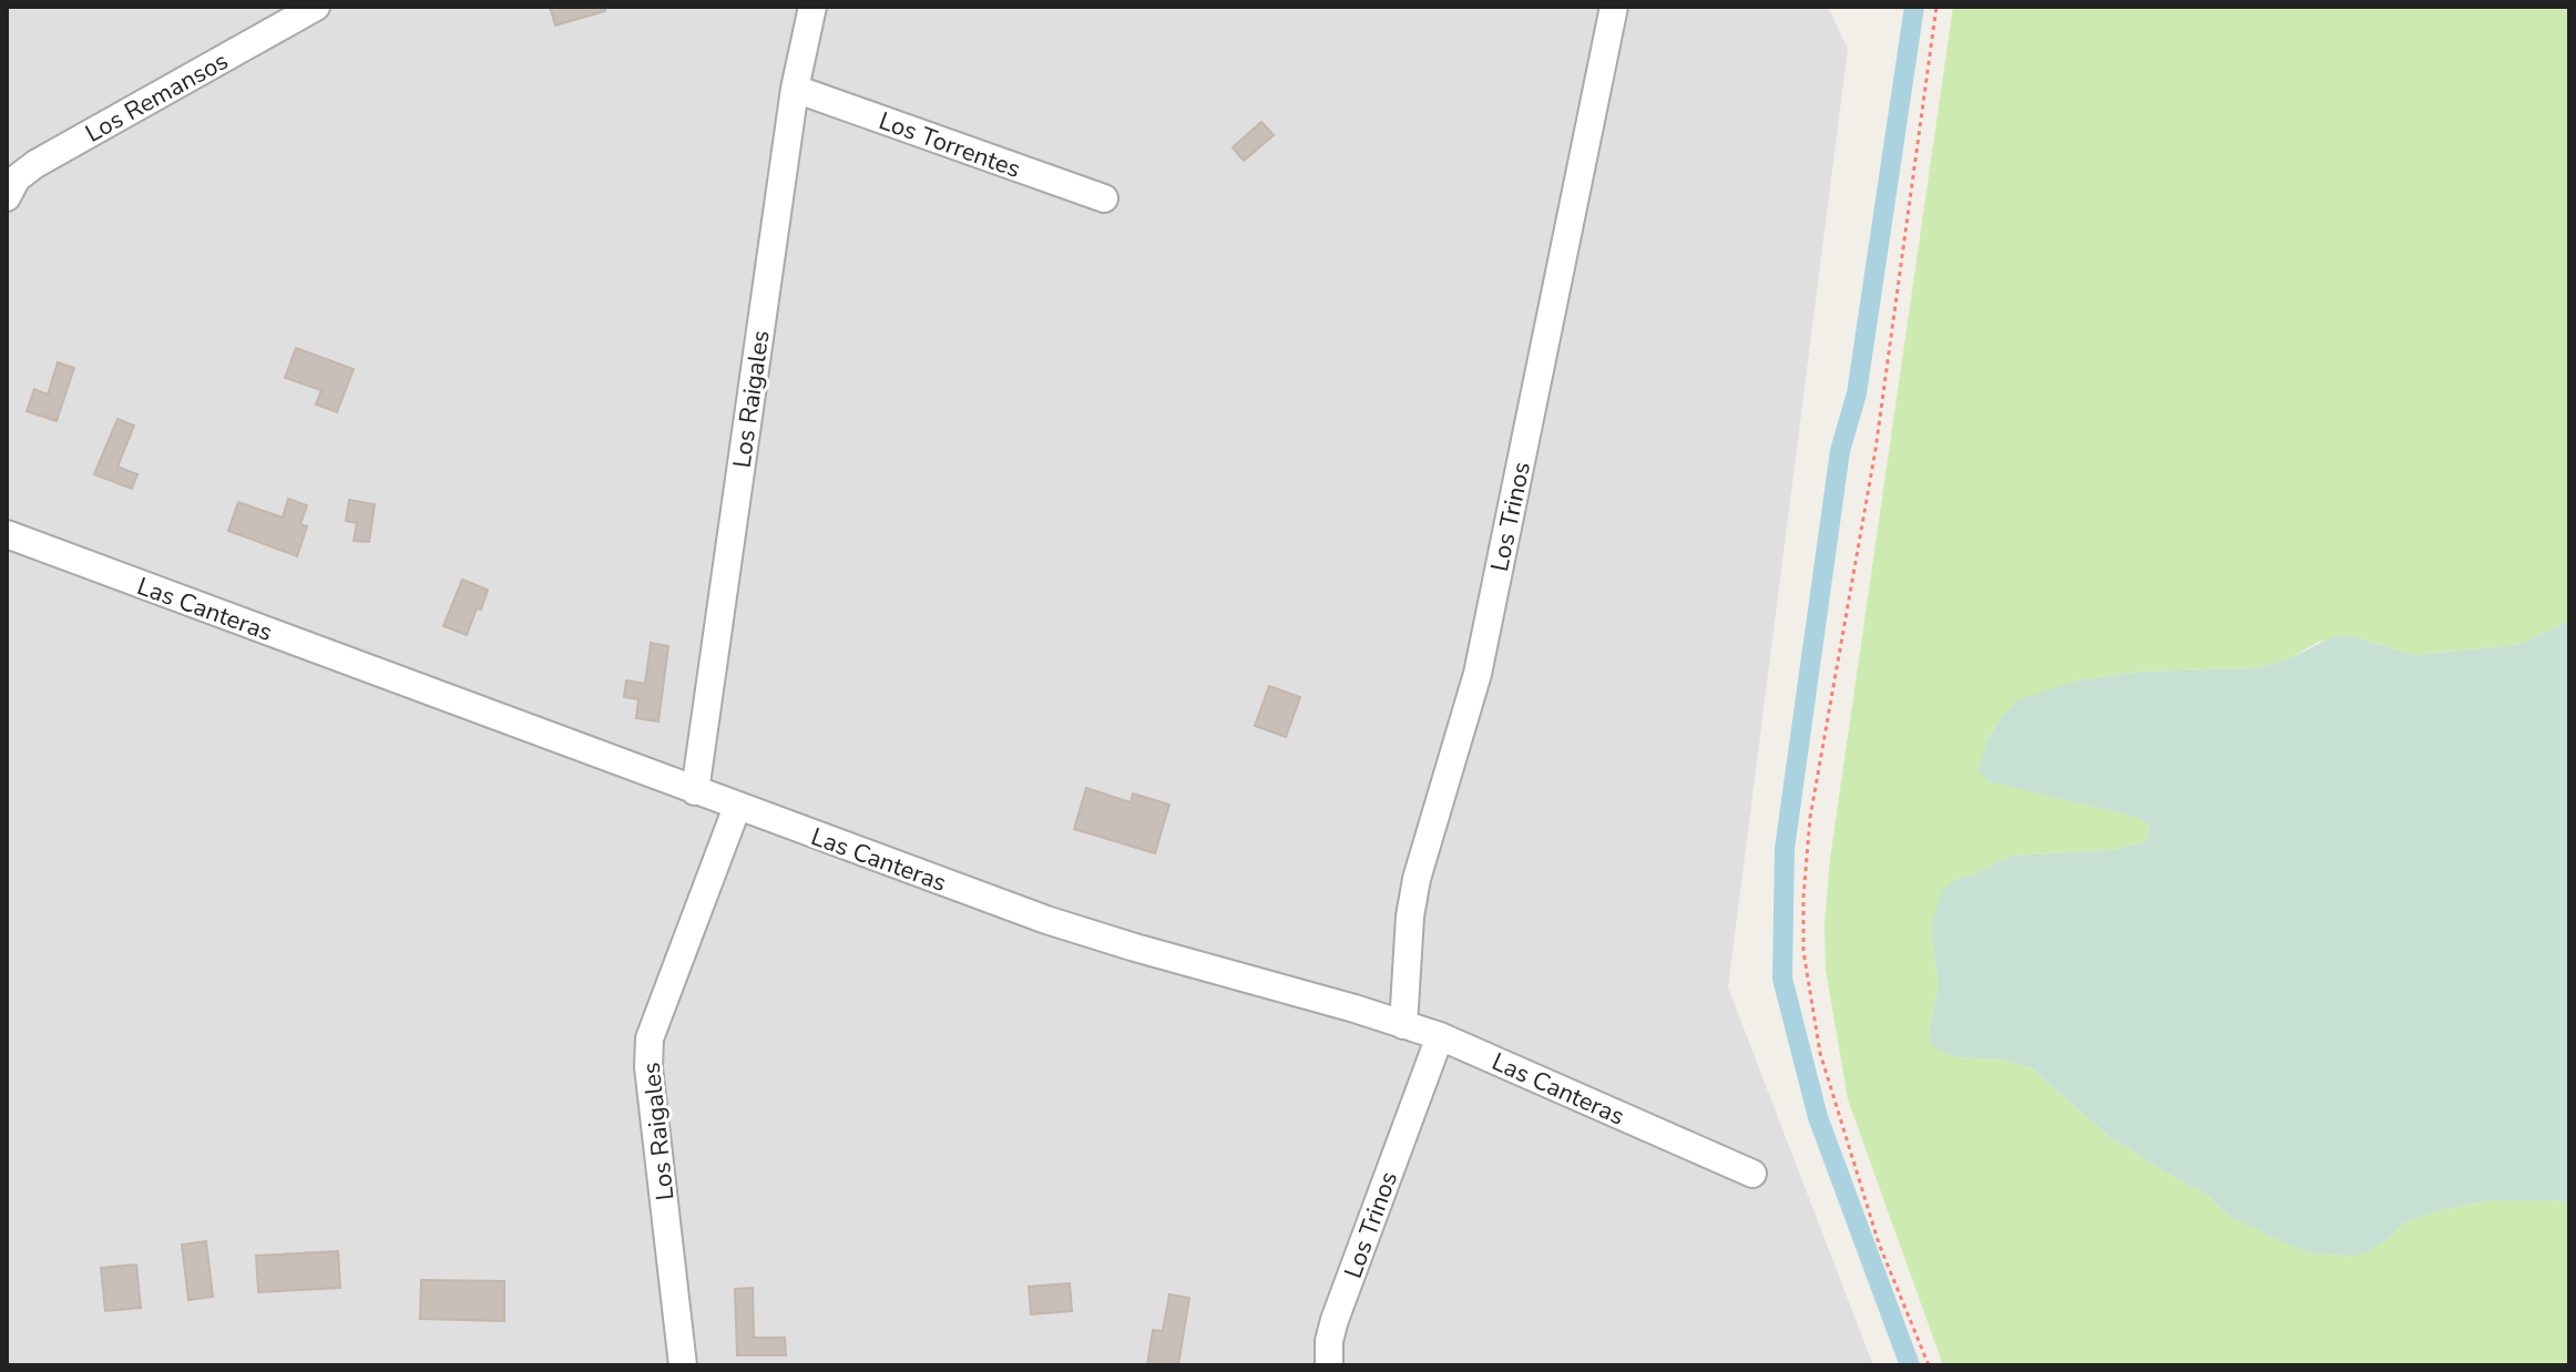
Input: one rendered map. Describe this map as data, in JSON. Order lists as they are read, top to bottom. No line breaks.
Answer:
{"streets":{"street":["Los Remansos","Los Torrentes","Los Raigales","Los Trinos","Las Canteras"]},"crossings":[["Los Torrentes","Los Raigales"],["Los Raigales","Las Canteras"],["Los Trinos","Las Canteras"]]}
